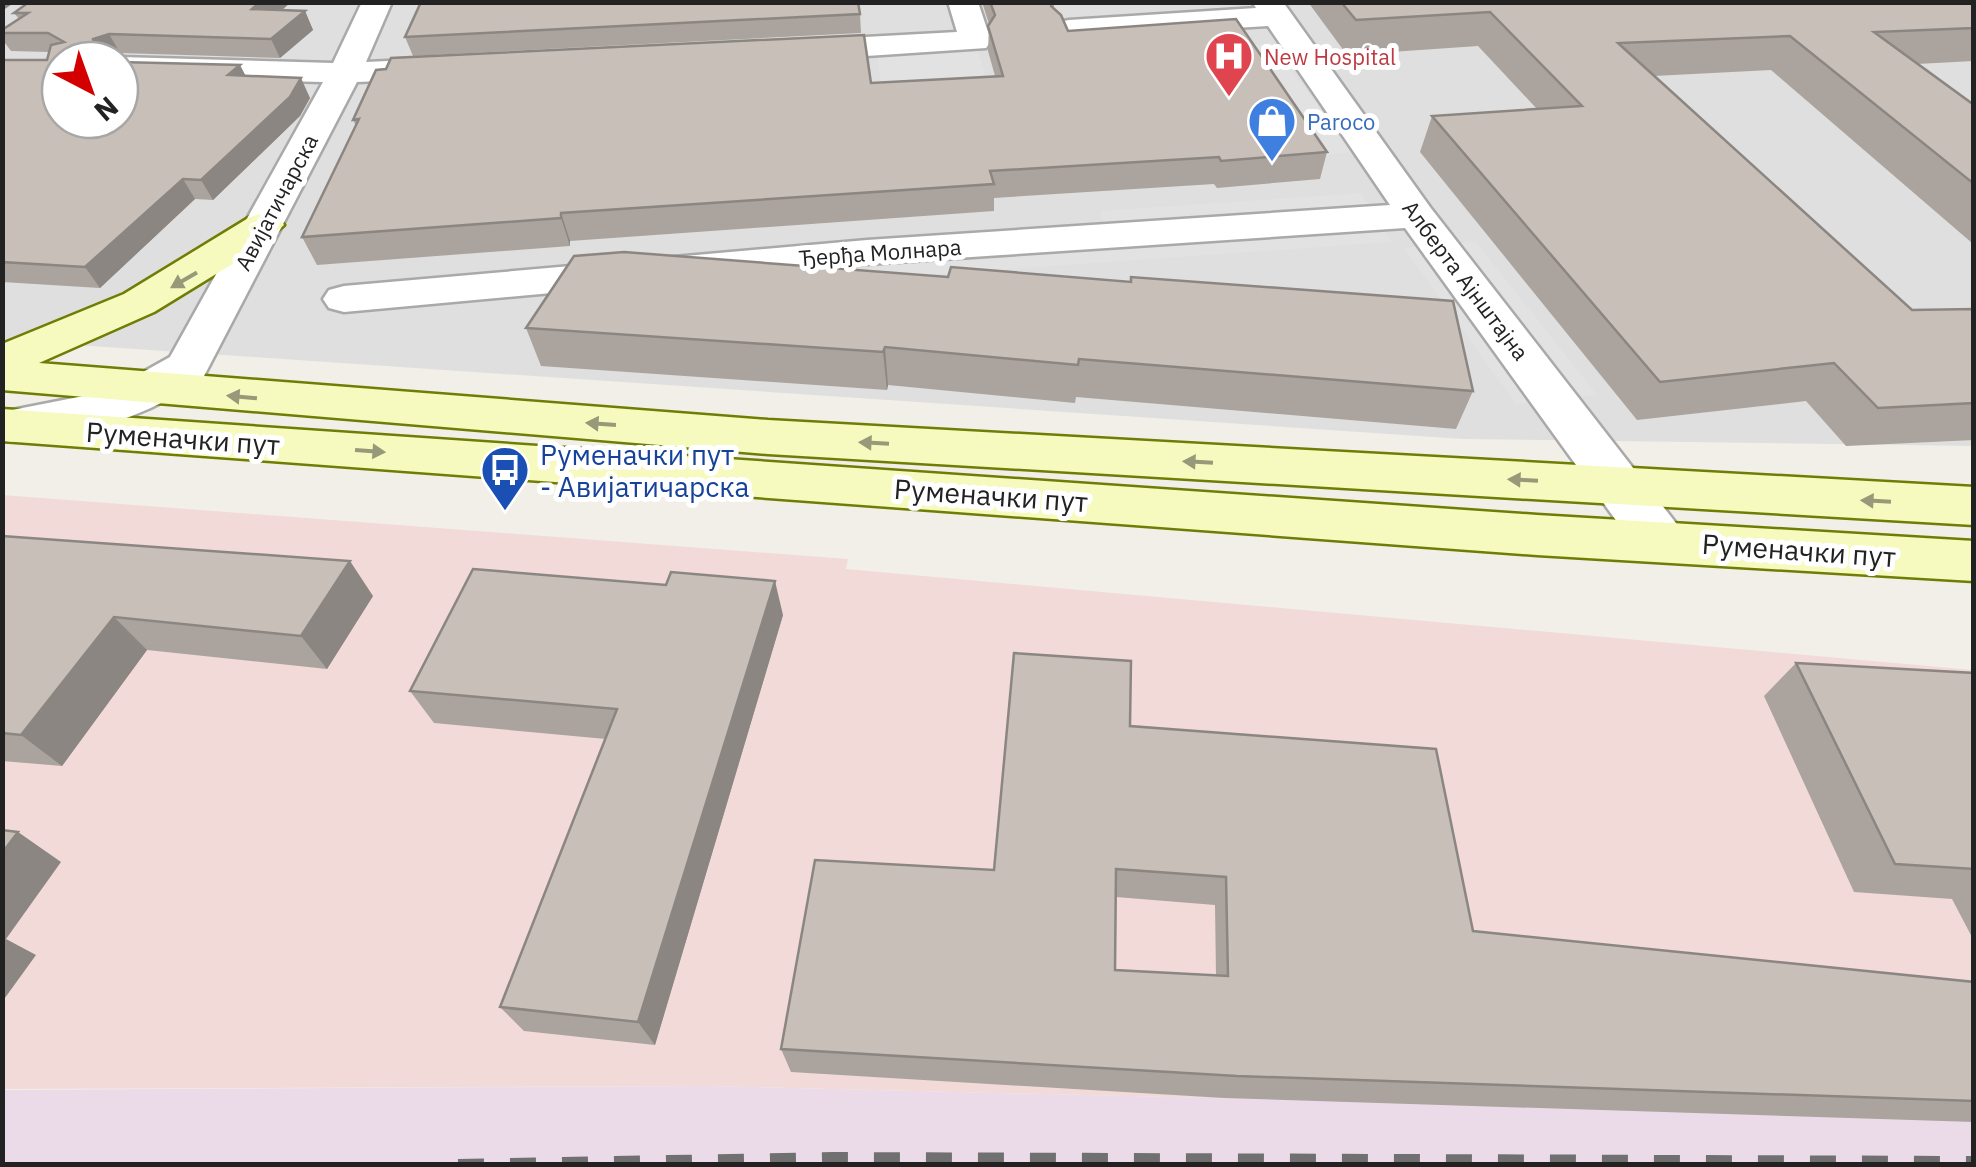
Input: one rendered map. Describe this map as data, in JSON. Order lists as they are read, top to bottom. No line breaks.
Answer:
{"streets":{"main road":["Руменачки пут"],"street":["Авијатичарска","Ђерђа Молнара","Алберта Ајнштајна"]},"crossings":[["Авијатичарска","Руменачки пут"],["Ђерђа Молнара","Алберта Ајнштајна"],["Алберта Ајнштајна","Руменачки пут"]],"places":{"hospital":["New Hospital"],"shop":["Paroco"],"bus stop":["Руменачки пут - Авијатичарска"]},"north":"bottom right"}
